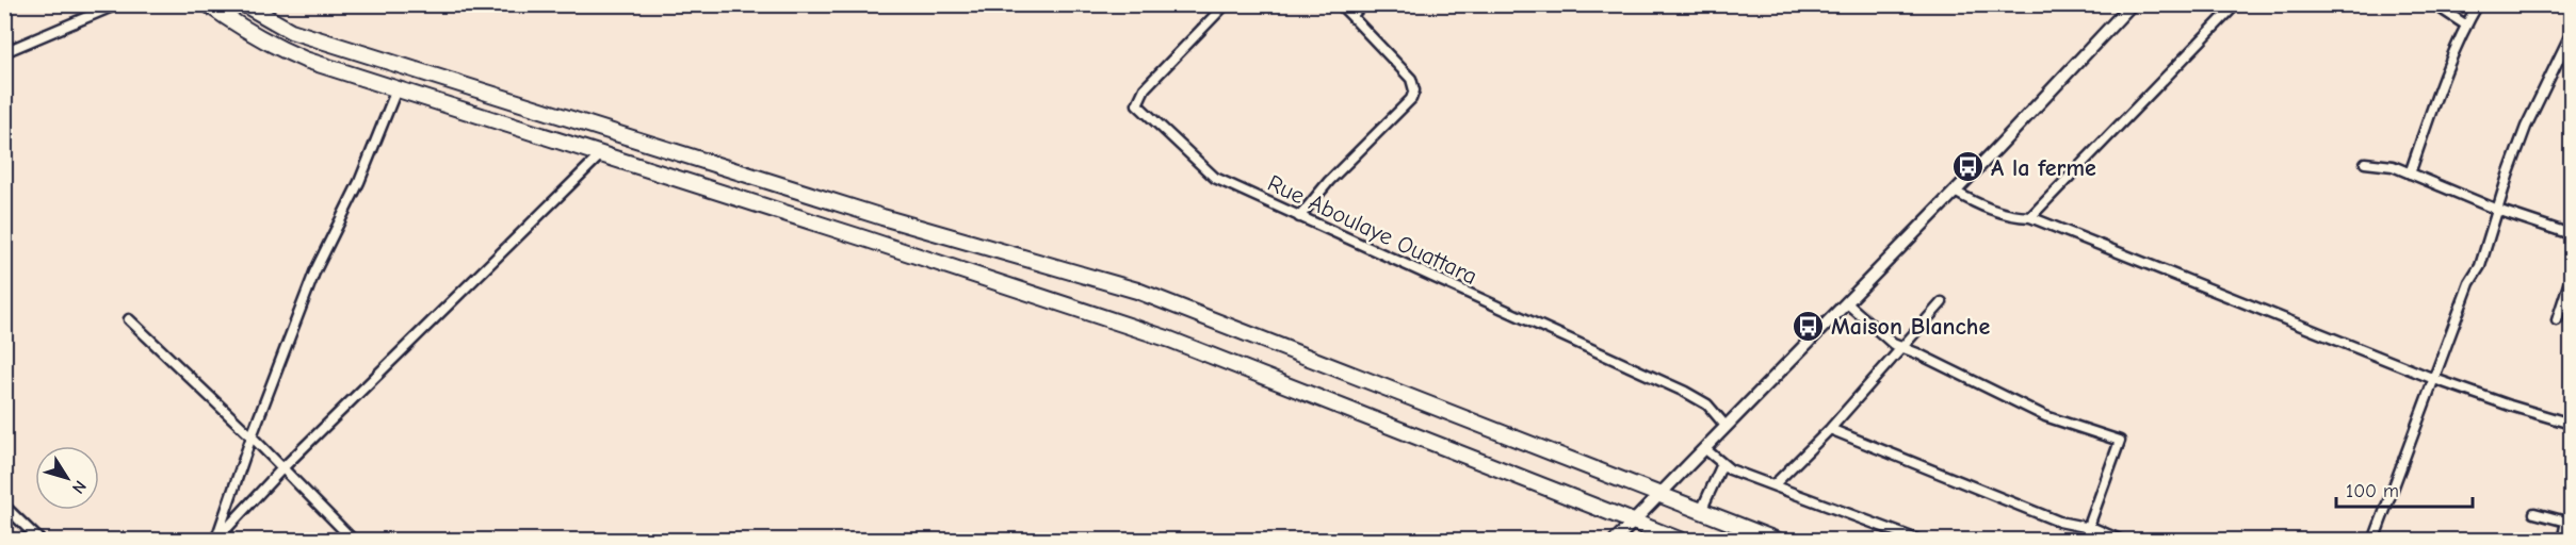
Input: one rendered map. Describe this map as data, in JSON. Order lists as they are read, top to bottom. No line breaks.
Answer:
{"streets":{"street":["Rue Aboulaye Ouattara"]},"places":{"bus stop":["A la ferme","Maison Blanche"]},"scale_bar":"100 m","north":"bottom right"}
